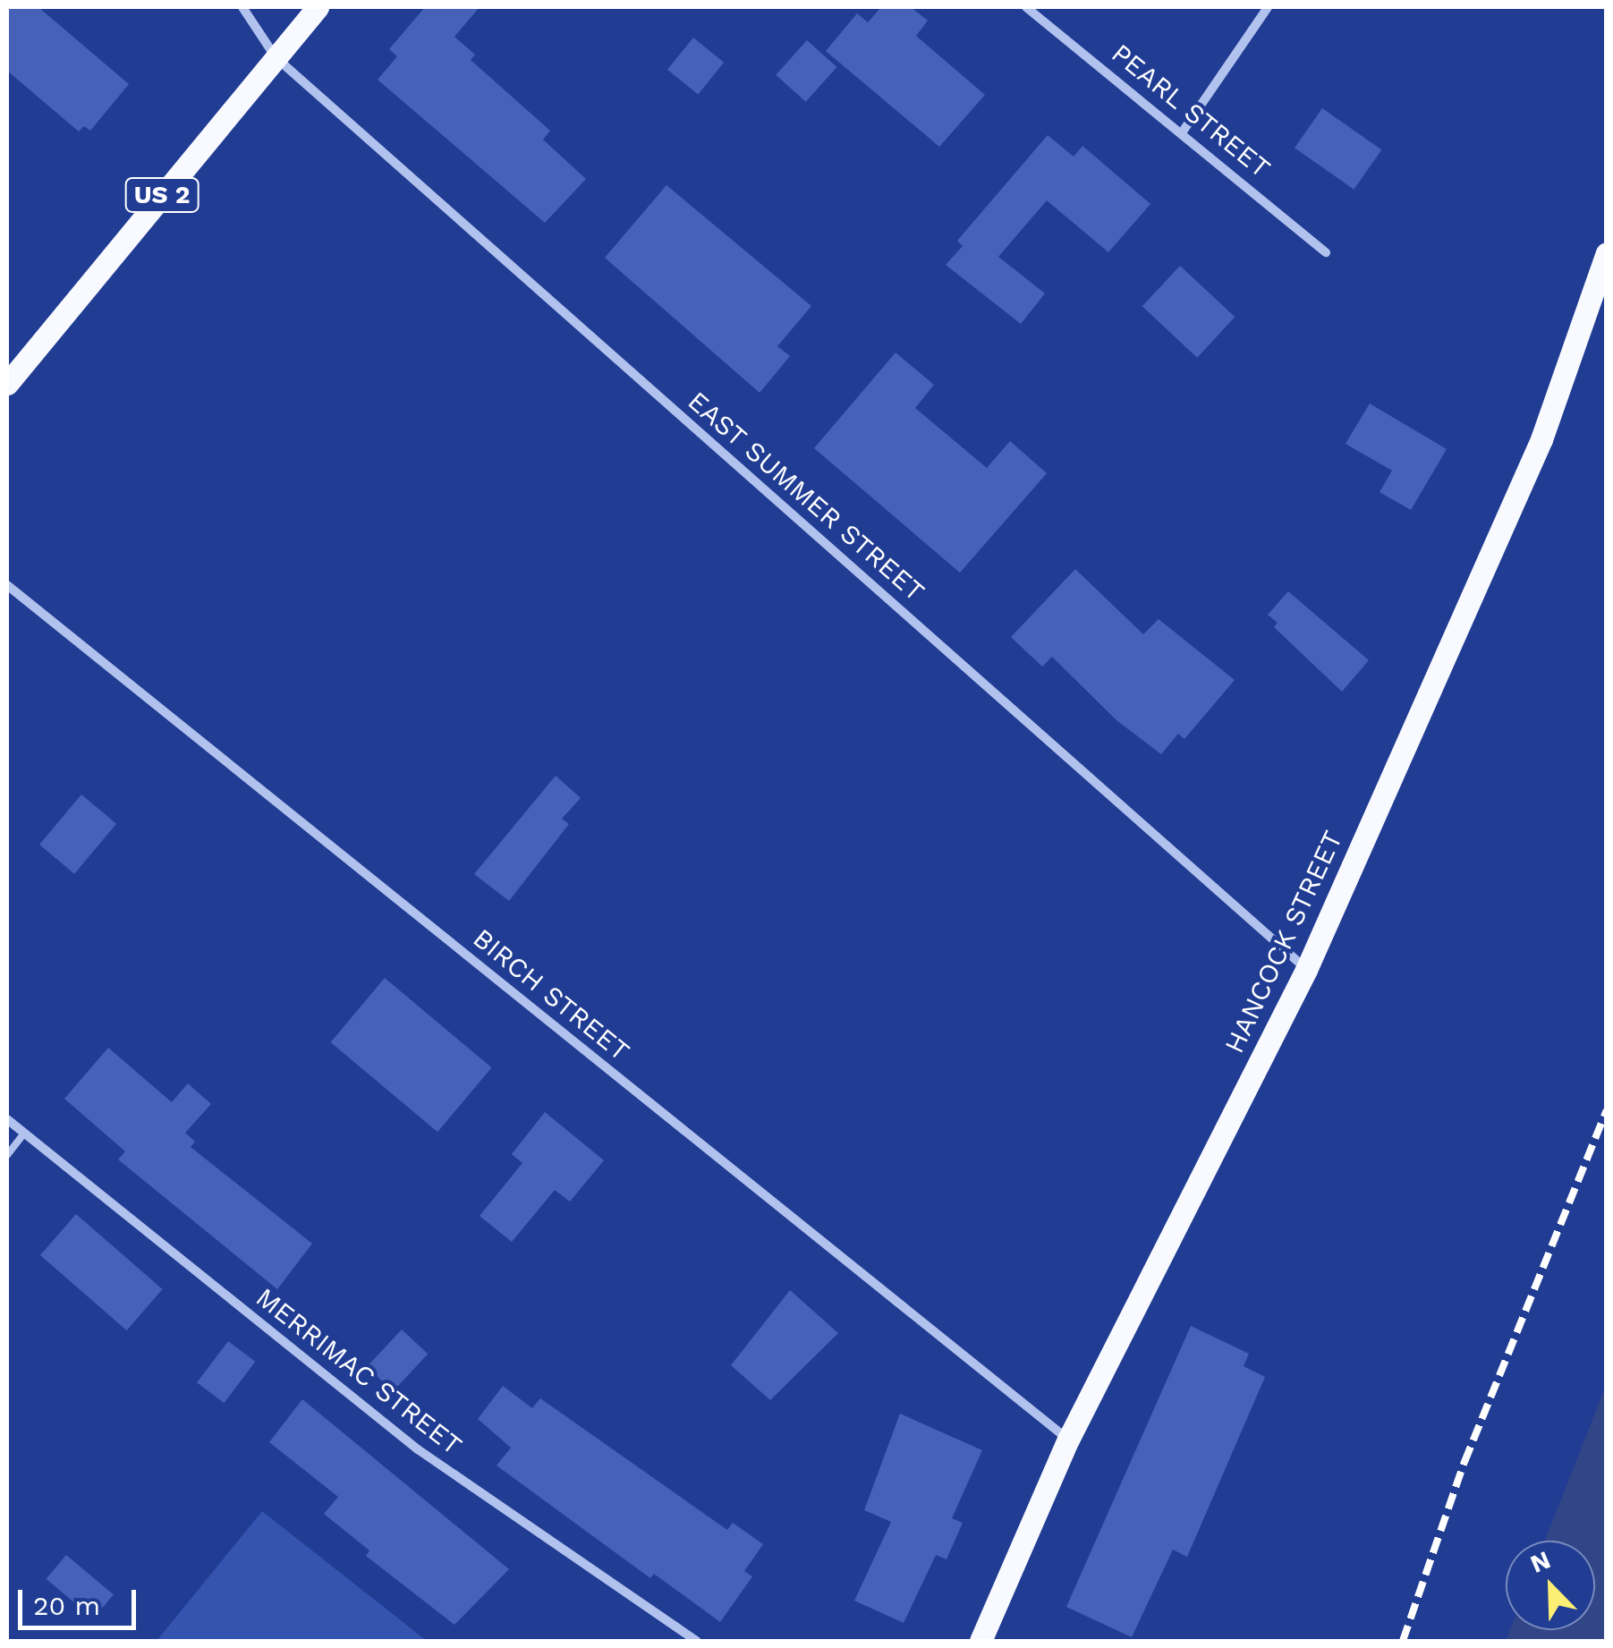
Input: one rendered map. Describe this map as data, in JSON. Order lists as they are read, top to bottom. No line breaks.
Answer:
{"streets":{"main road":["US 2","HANCOCK STREET"],"street":["PEARL STREET","EAST SUMMER STREET","BIRCH STREET","MERRIMAC STREET"]},"crossings":[["US 2","EAST SUMMER STREET"],["EAST SUMMER STREET","HANCOCK STREET"],["HANCOCK STREET","BIRCH STREET"]],"scale_bar":"20 m","north":"top left"}
